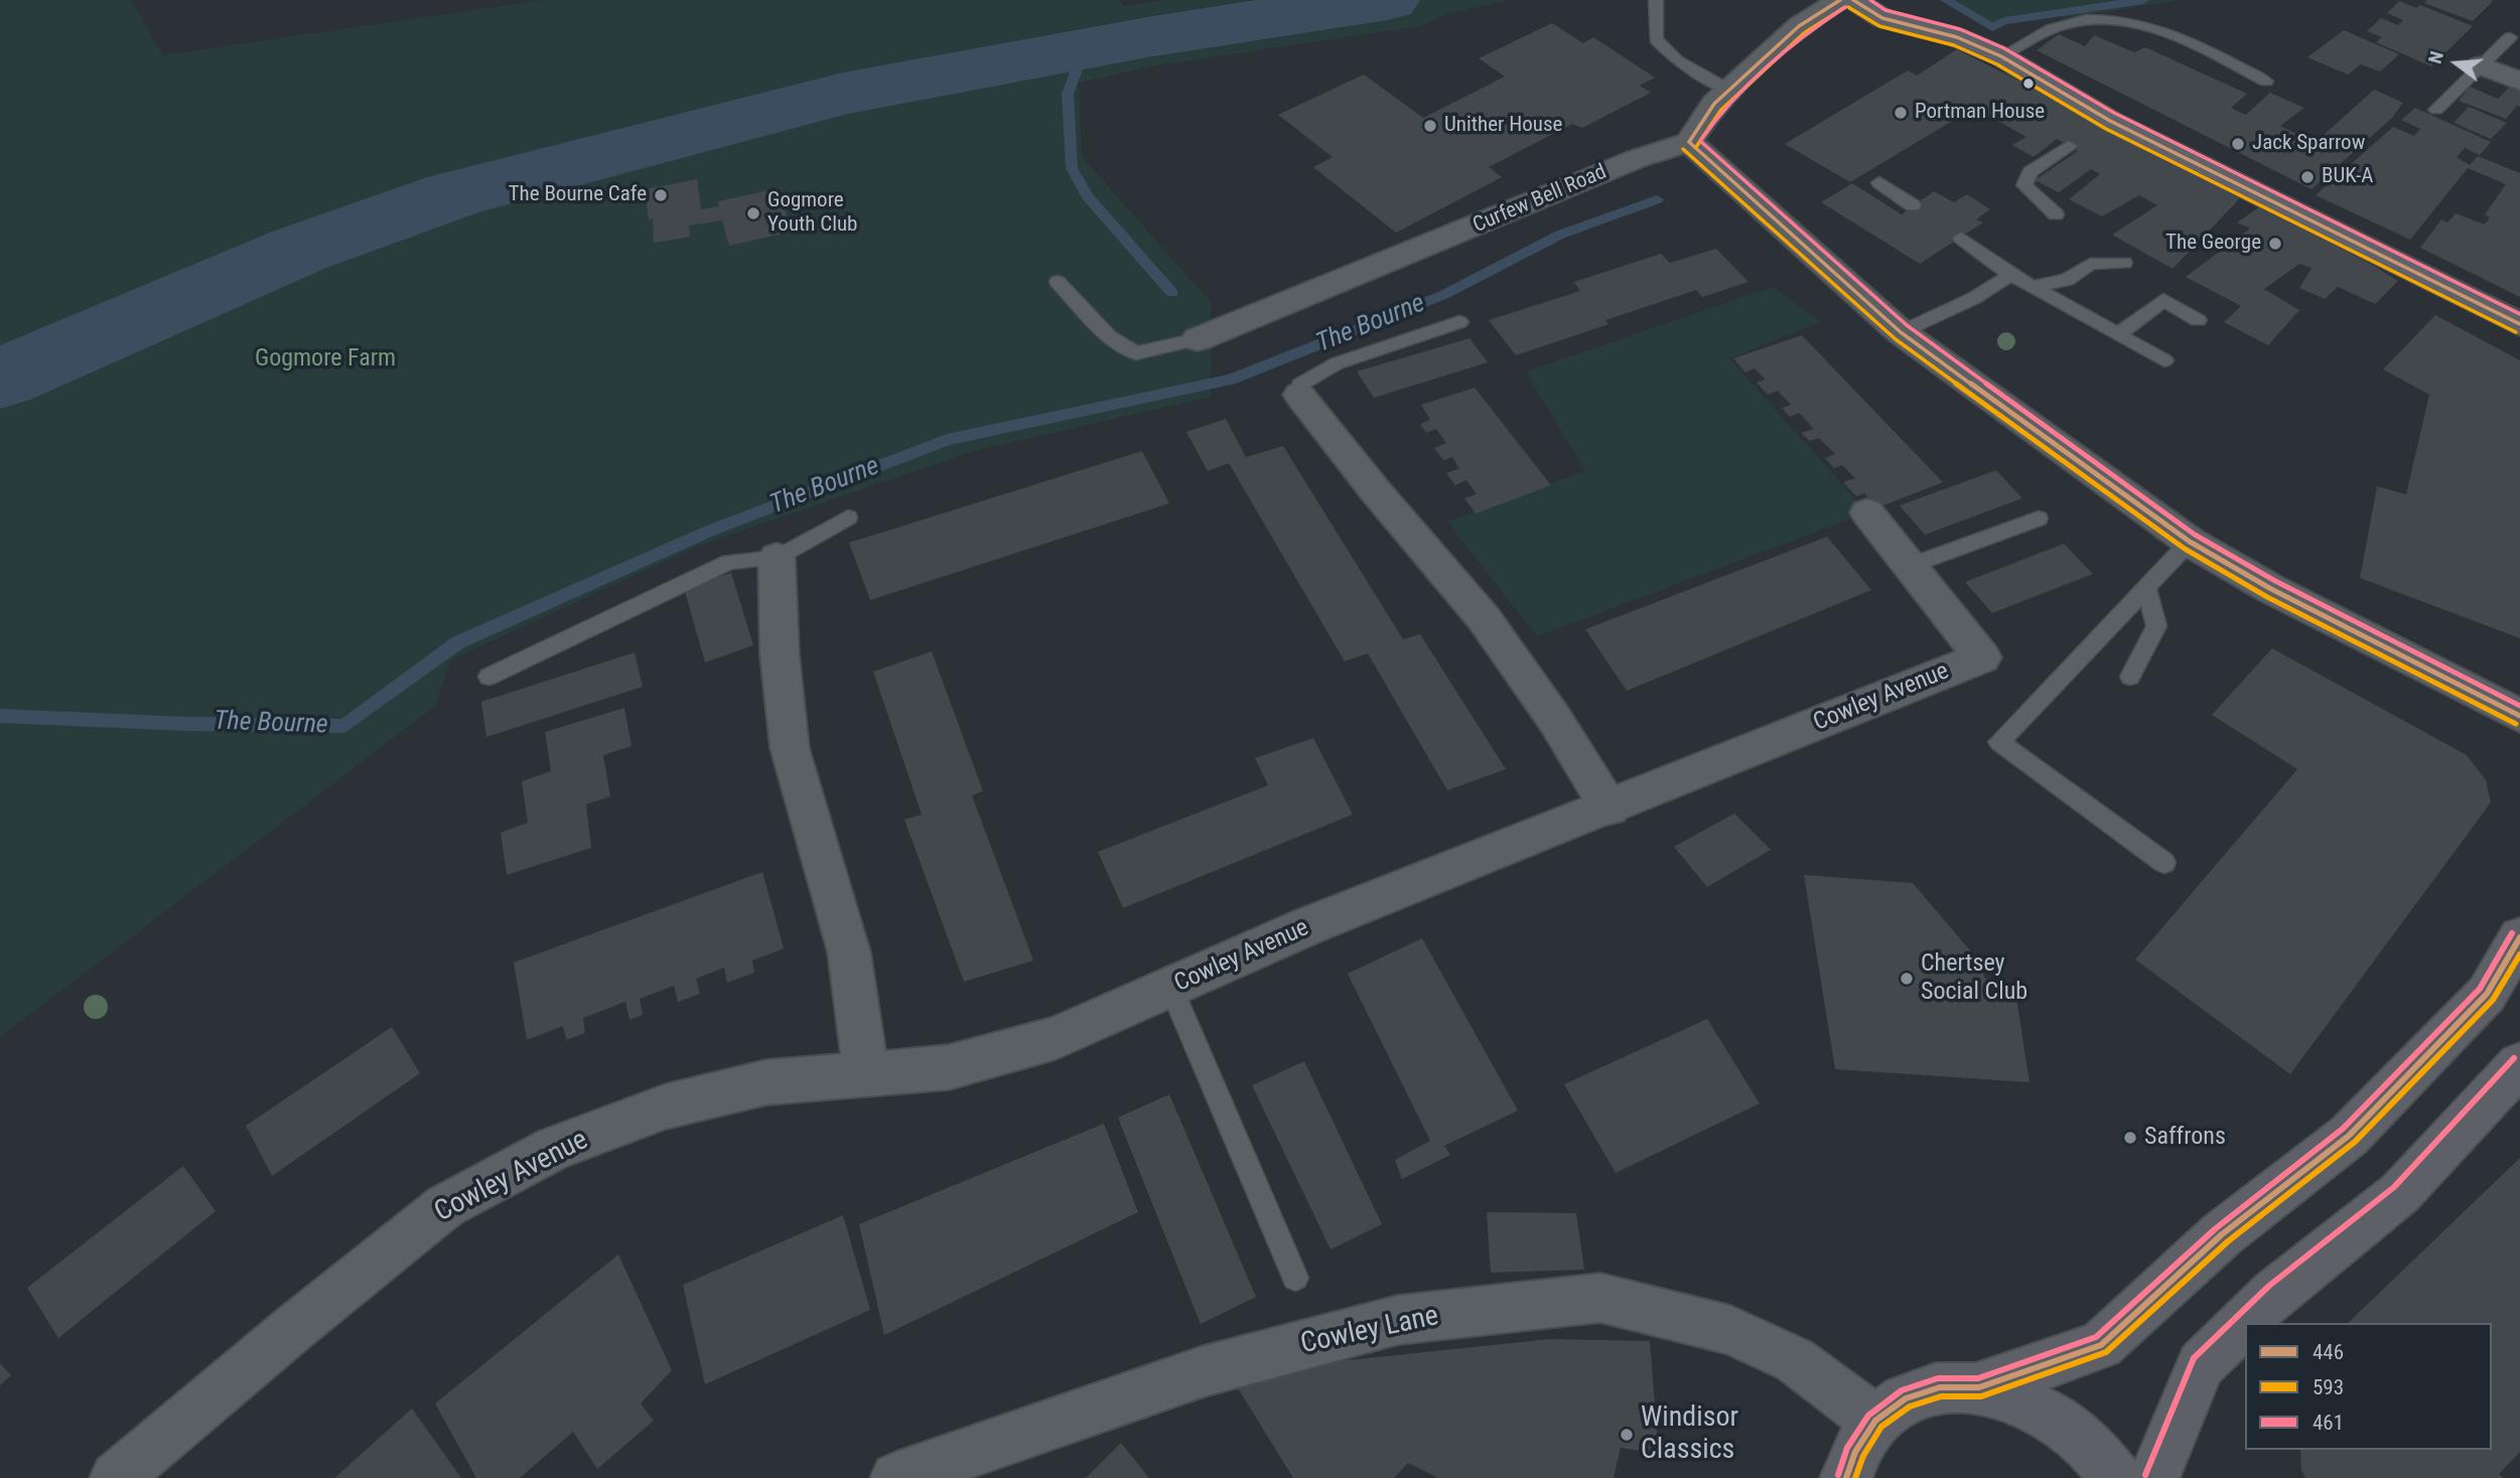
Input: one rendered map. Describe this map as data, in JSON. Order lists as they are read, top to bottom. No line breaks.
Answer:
{"streets":{"street":["Curfew Bell Road","Cowley Avenue","Cowley Lane"]},"water":["The Bourne"],"parks":["Gogmore Farm"],"places":["Portman House","Unither House","Jack Sparrow","BUK-A","The Bourne Cafe","Gogmore Youth Club","The George","Chertsey Social Club","Saffrons","Windisor Classics"],"lines":["transit line 446","transit line 461","transit line 593"],"legend":["446","593","461"],"north":"left"}
